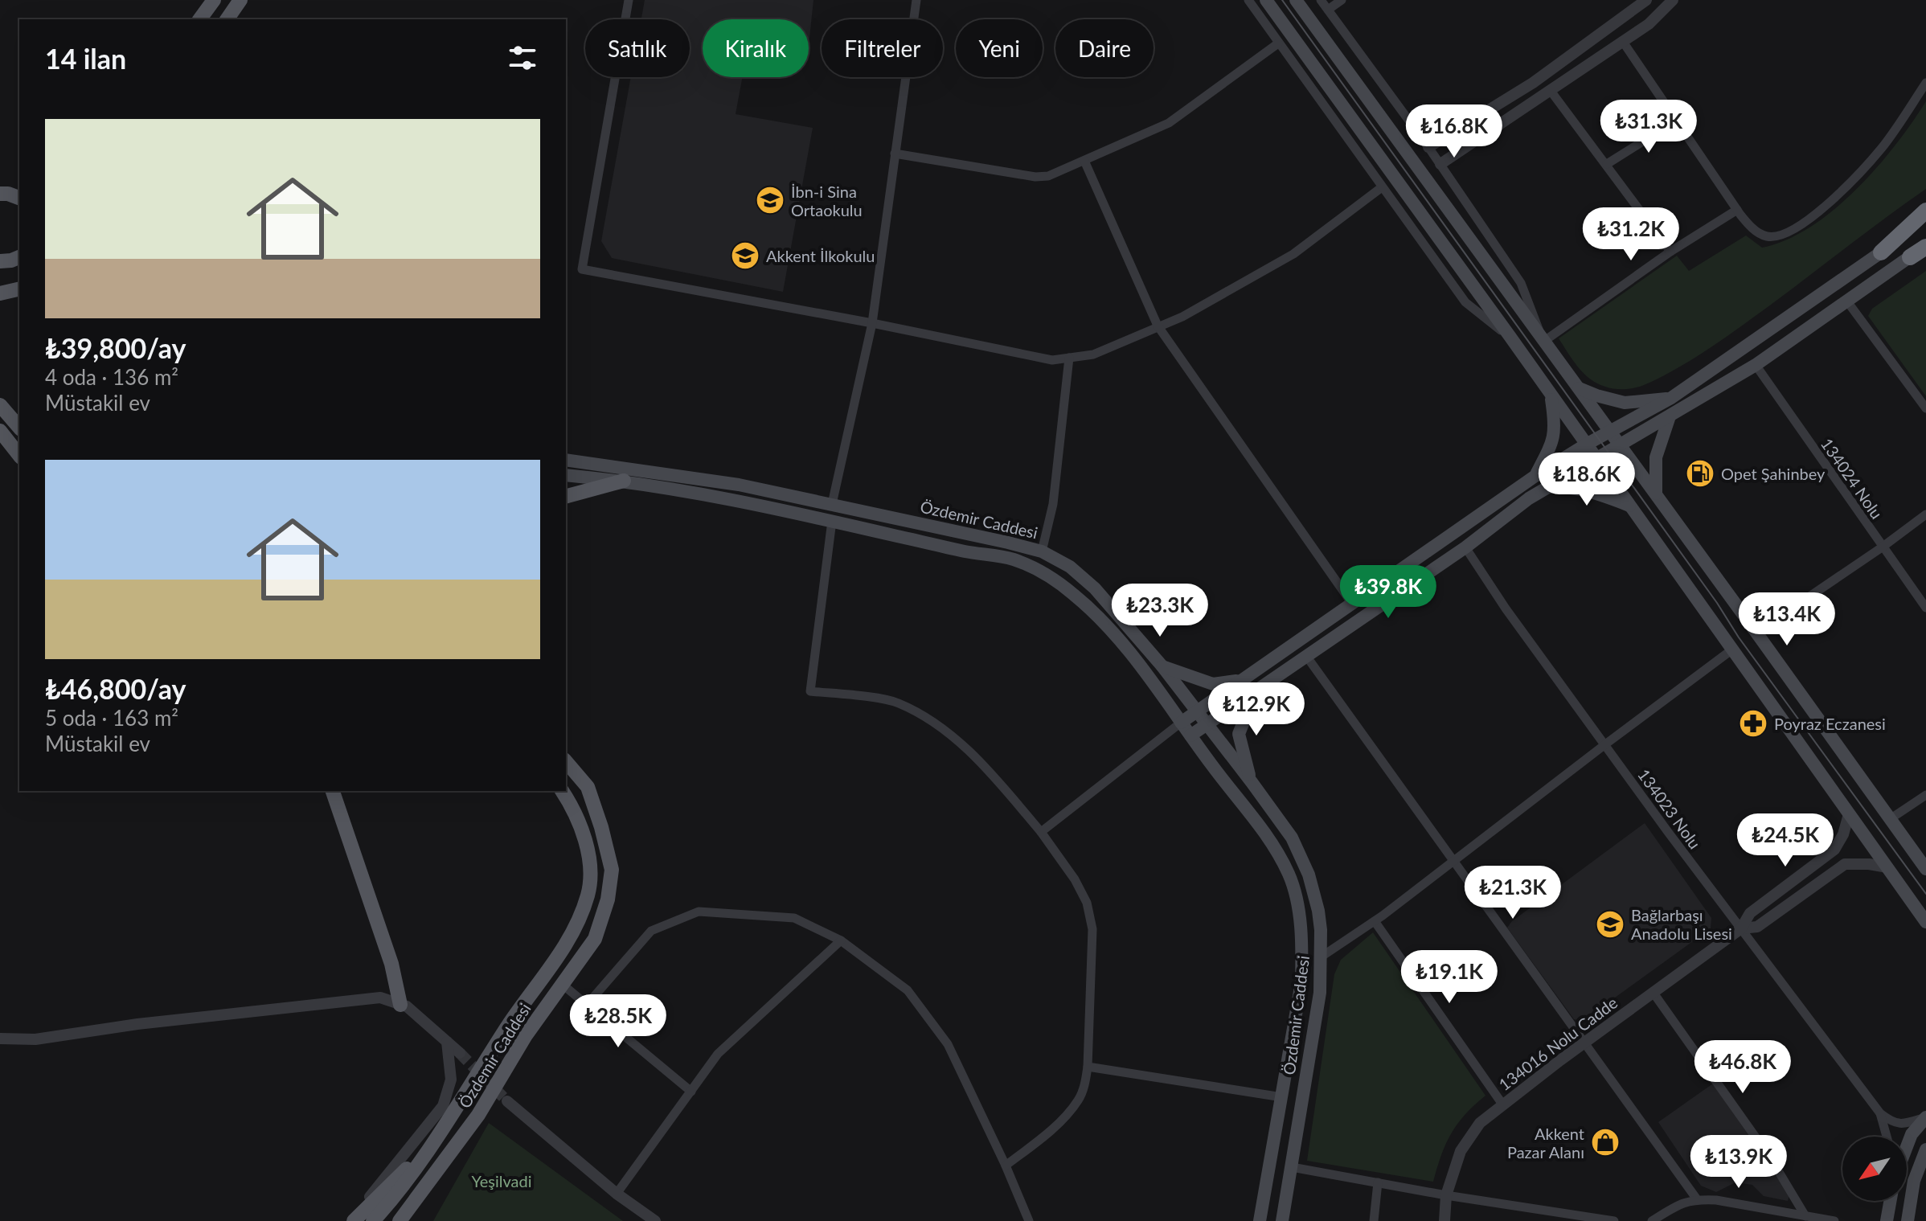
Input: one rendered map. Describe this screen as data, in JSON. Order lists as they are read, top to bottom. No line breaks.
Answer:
{"streets":{"main road":["Özdemir Caddesi"],"street":["134024 Nolu","134023 Nolu","134016 Nolu Cadde"]},"crossings":[["134023 Nolu","134016 Nolu Cadde"]],"parks":["Yeşilvadi"],"places":{"school or university":["İbn-i Sina Ortaokulu","Akkent İlkokulu","Bağlarbaşı Anadolu Lisesi"],"fuel station":["Opet Şahinbey"],"pharmacy":["Poyraz Eczanesi"],"shop":["Akkent Pazar Alanı"]},"north":"bottom left","page":{"chip":["Satılık","Kiralık","Filtreler","Yeni","Daire"],"heading":"14 ilan","list":[{"name":"₺39,800/ay","note":"4 oda · 136 m² · Müstakil ev"},{"name":"₺46,800/ay","note":"5 oda · 163 m² · Müstakil ev"}],"price":["₺31.3K","₺16.8K","₺31.2K","₺18.6K","₺39.8K","₺23.3K","₺13.4K","₺12.9K","₺24.5K","₺21.3K","₺19.1K","₺28.5K","₺46.8K","₺13.9K"]}}
